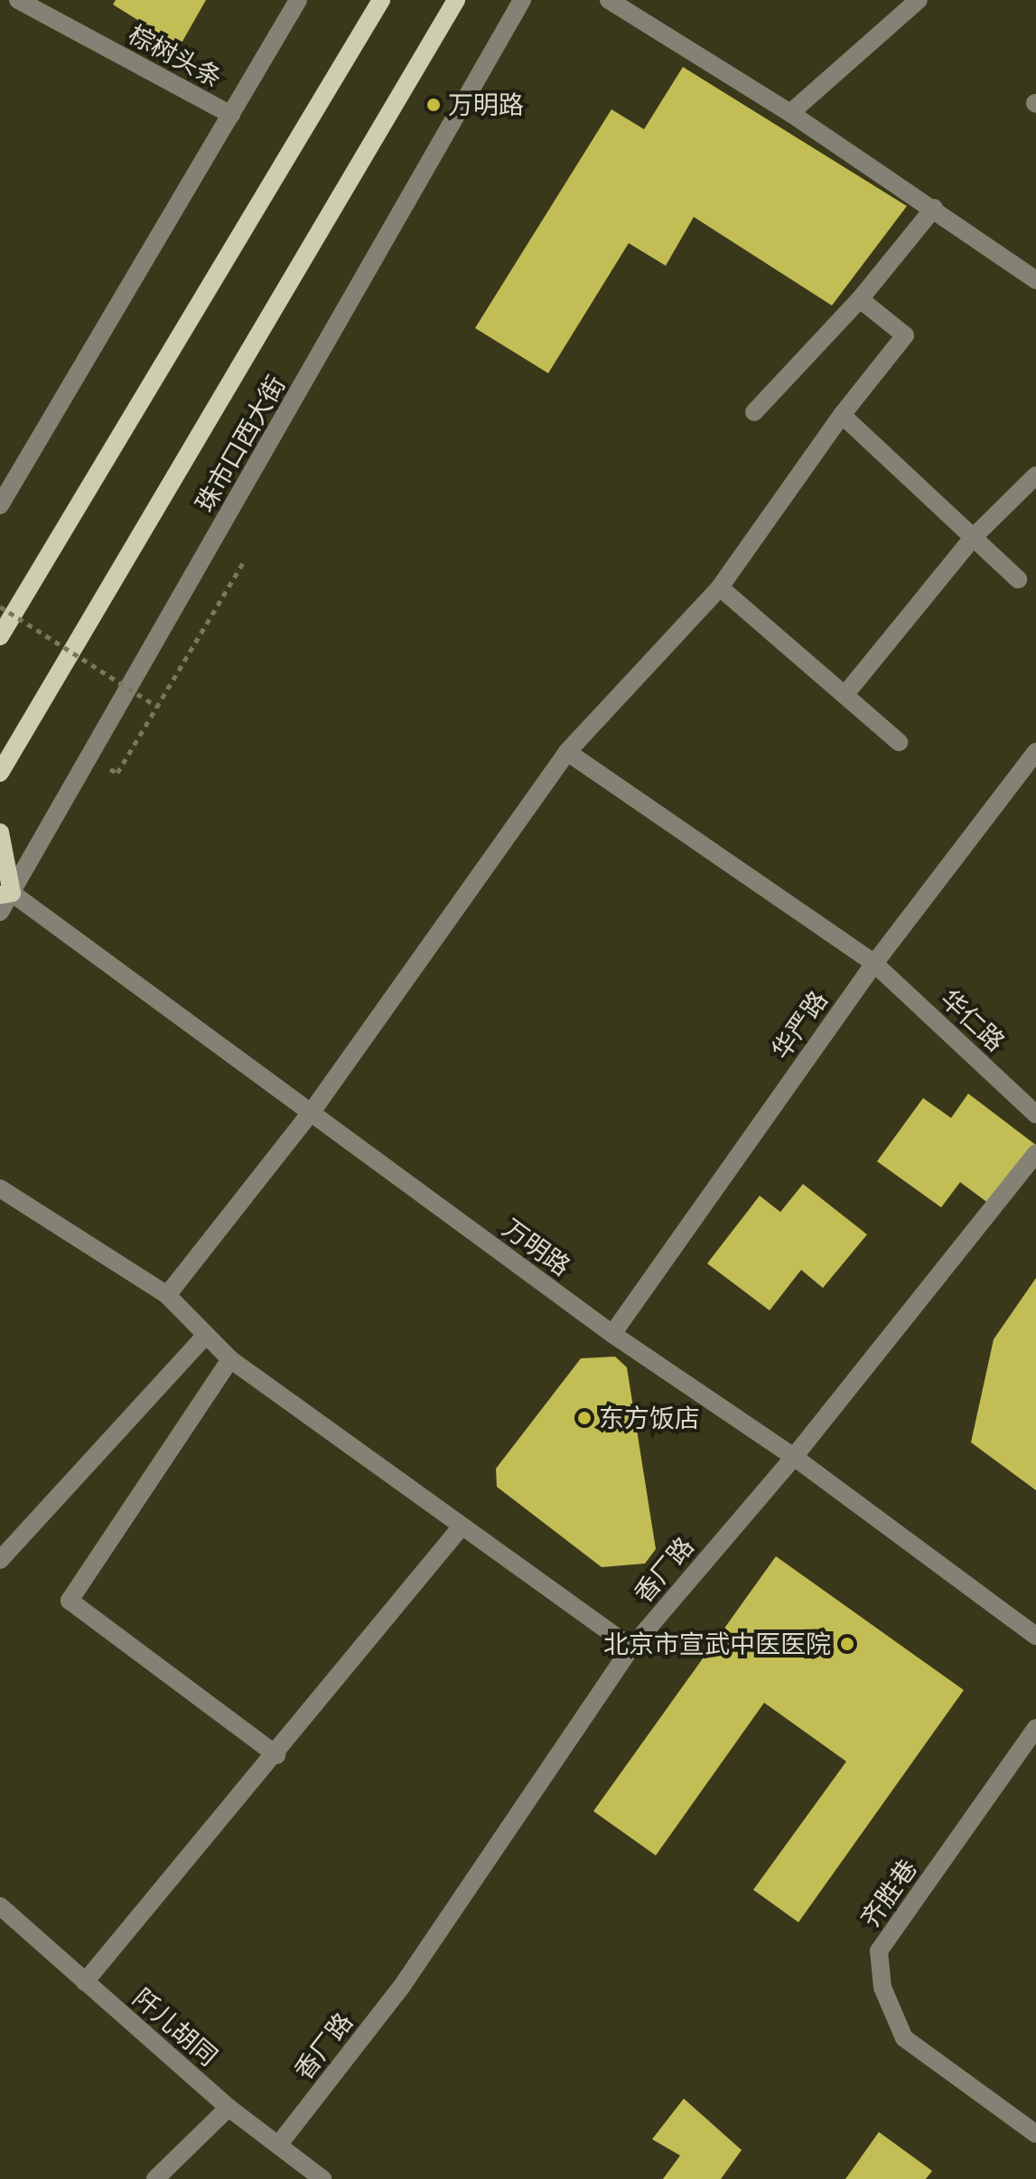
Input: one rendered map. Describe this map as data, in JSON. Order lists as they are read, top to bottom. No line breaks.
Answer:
{"streets":{"main road":["珠市口西大街"],"street":["棕树头条","华仁路","华严路","万明路","香厂路","齐胜巷","阡儿胡同"]},"crossings":[["珠市口西大街","万明路"],["华仁路","华严路"],["华严路","万明路"],["万明路","香厂路"],["香厂路","阡儿胡同"]],"places":["万明路","东方饭店","北京市宣武中医医院"]}
